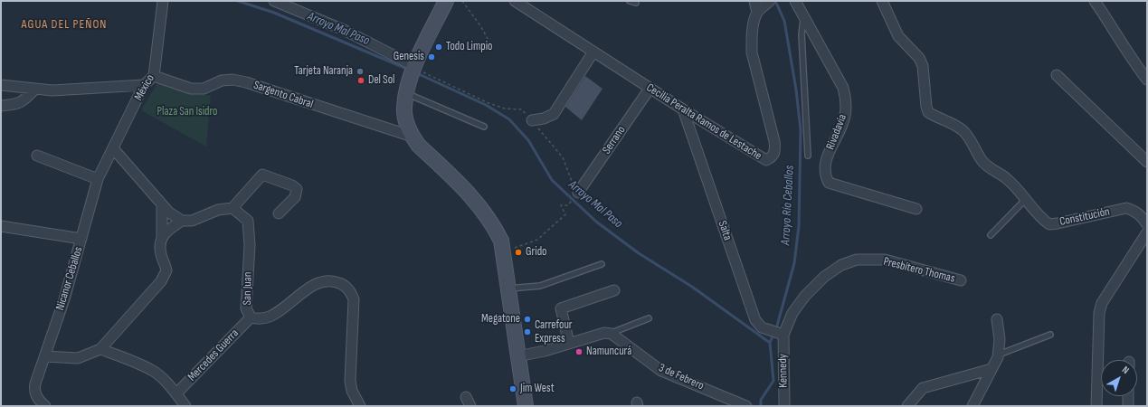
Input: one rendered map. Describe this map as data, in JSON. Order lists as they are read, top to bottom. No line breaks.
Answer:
{"streets":{"street":["México","Sargento Cabral","Cecilia Peralta Ramos de Lestache","Rivadavia","Serrano","Constitución","Salta","Presbítero Thomas","Nicanor Ceballos","San Juan","Mercedes Guerra","Kennedy","3 de Febrero"]},"crossings":[["México","Sargento Cabral"],["México","Nicanor Ceballos"],["Cecilia Peralta Ramos de Lestache","Serrano"],["Cecilia Peralta Ramos de Lestache","Salta"],["Salta","Presbítero Thomas"],["Salta","Kennedy"],["Presbítero Thomas","Kennedy"],["San Juan","Mercedes Guerra"]],"districts":["AGUA DEL PEÑON"],"water":["Arroyo Mal Paso","Arroyo Río Ceballos"],"parks":["Plaza San Isidro"],"places":["Todo Limpio","Genesis","Tarjeta Naranja","Del Sol","Grido","Megatone","Carrefour Express","Namuncurá","Jim West"],"north":"top right"}
